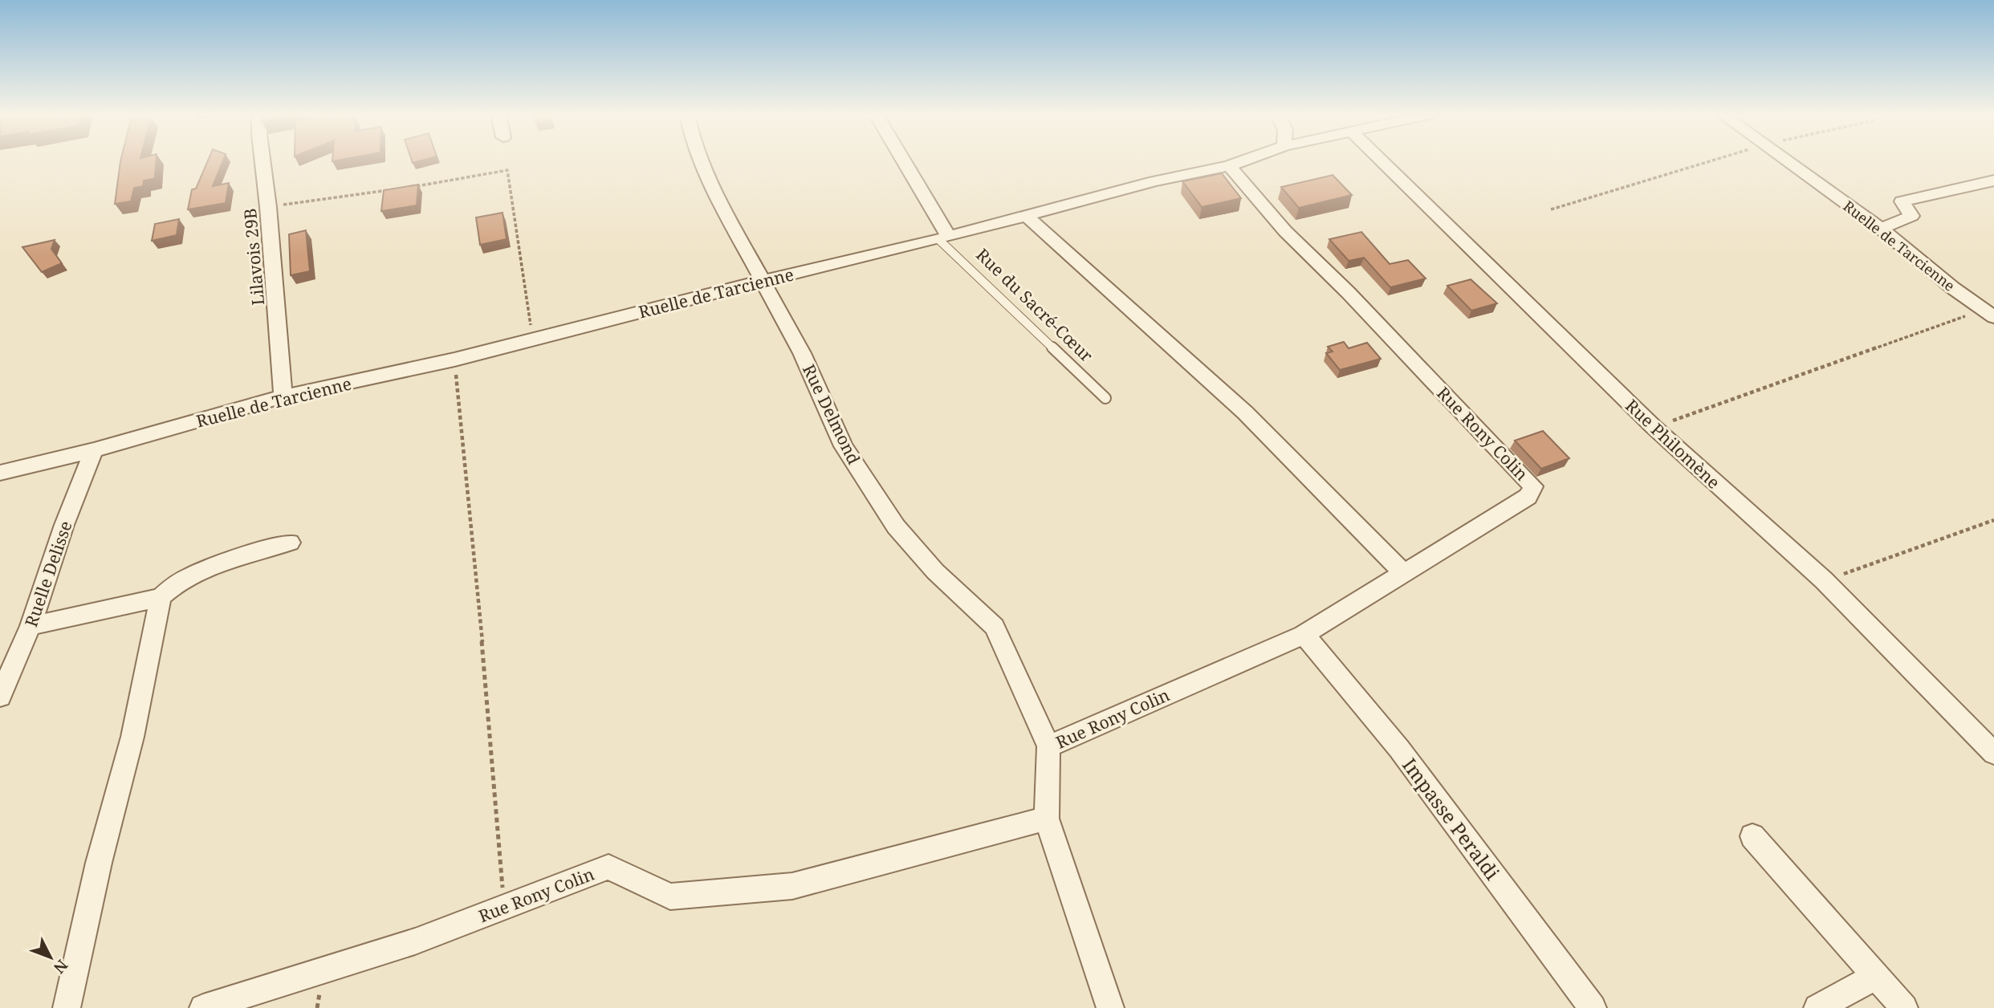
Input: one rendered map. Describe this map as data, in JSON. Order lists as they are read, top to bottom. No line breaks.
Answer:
{"streets":{"street":["Ruelle de Tarcienne","Lilavois 29B","Rue du Sacré-Cœur","Rue Delmond","Rue Rony Colin","Rue Philomène","Ruelle Delisse","Impasse Peraldi"]},"crossings":[["Ruelle de Tarcienne","Lilavois 29B"],["Ruelle de Tarcienne","Rue du Sacré-Cœur"],["Ruelle de Tarcienne","Rue Delmond"],["Ruelle de Tarcienne","Rue Rony Colin"],["Ruelle de Tarcienne","Ruelle Delisse"],["Rue Delmond","Rue Rony Colin"],["Rue Rony Colin","Impasse Peraldi"]],"north":"bottom right"}
